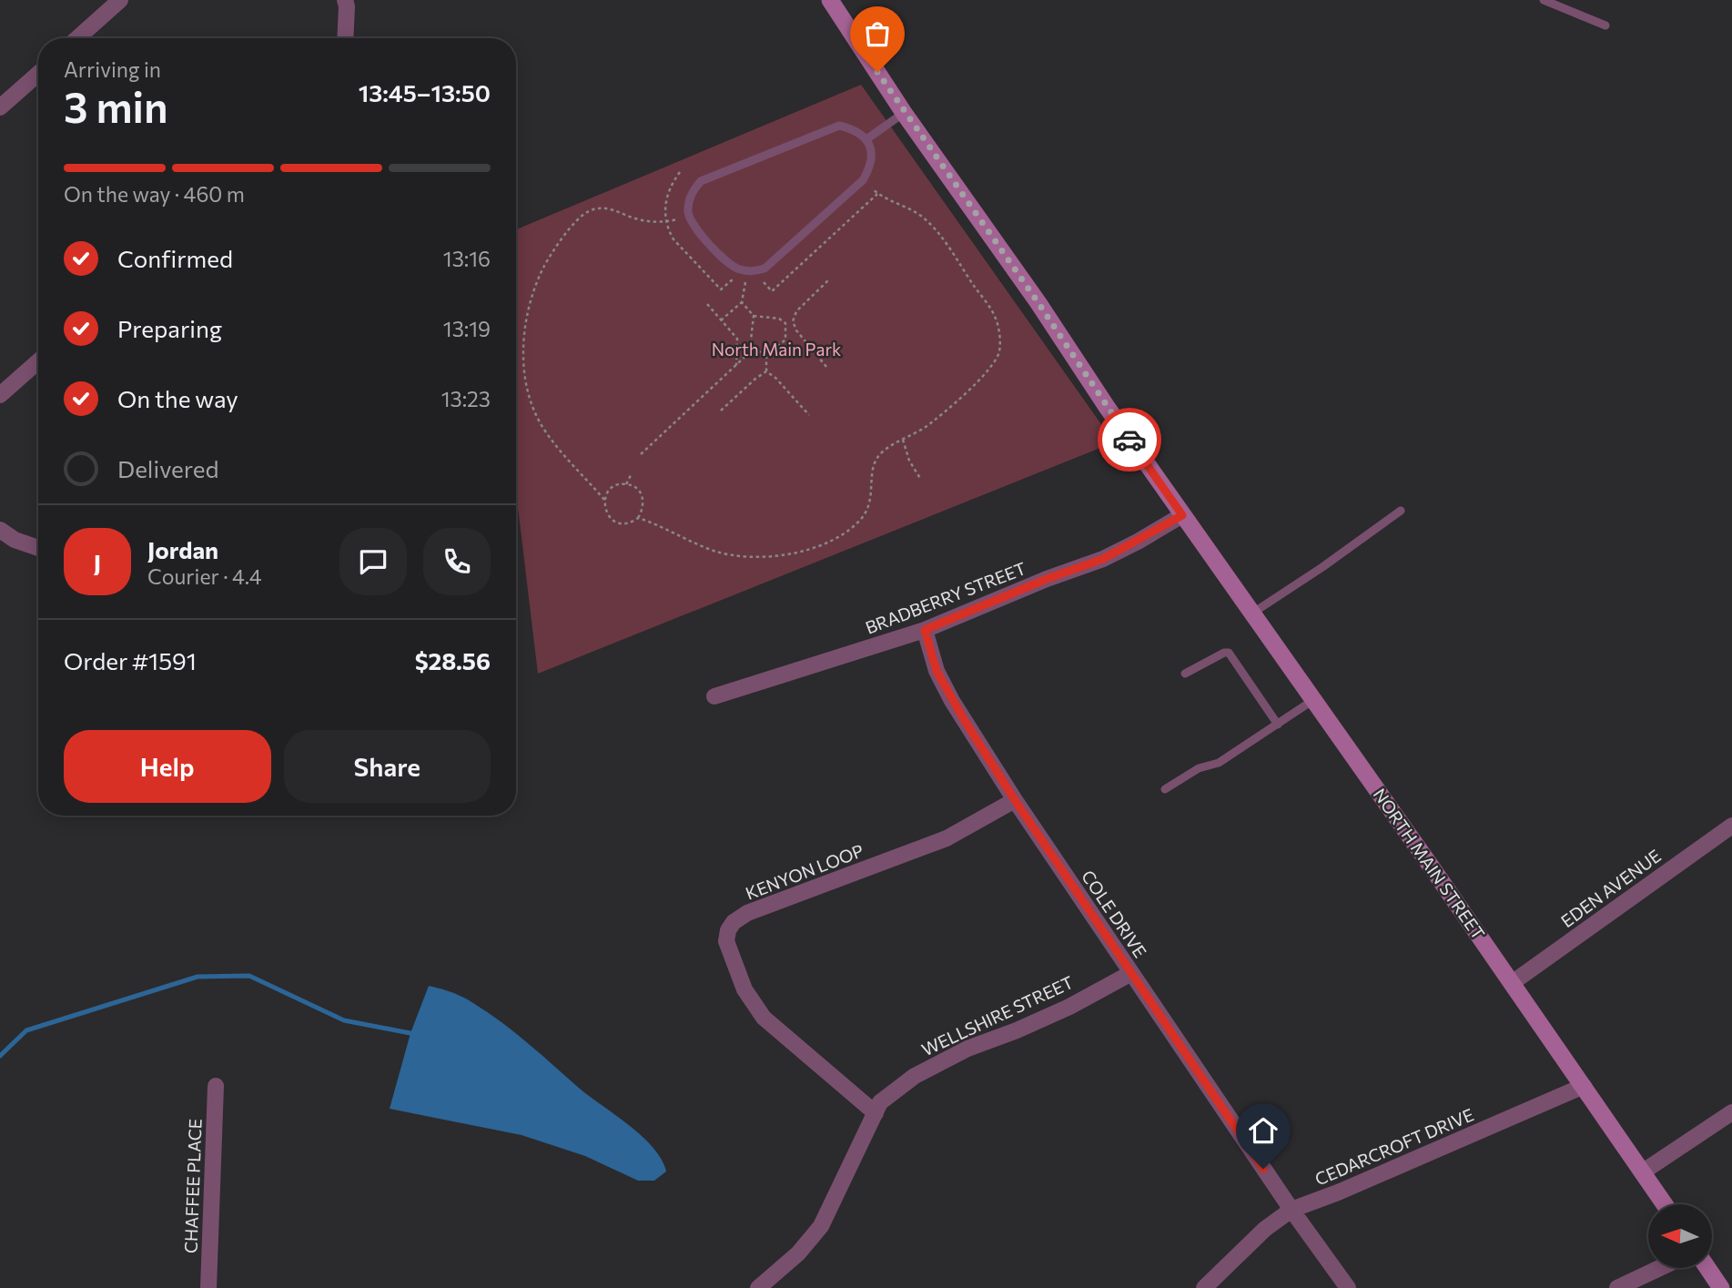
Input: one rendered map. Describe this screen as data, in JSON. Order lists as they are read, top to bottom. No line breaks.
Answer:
{"streets":{"main road":["NORTH MAIN STREET"],"street":["BRADBERRY STREET","KENYON LOOP","EDEN AVENUE","COLE DRIVE","WELLSHIRE STREET","CEDARCROFT DRIVE","CHAFFEE PLACE"]},"crossings":[["BRADBERRY STREET","NORTH MAIN STREET"],["BRADBERRY STREET","COLE DRIVE"],["NORTH MAIN STREET","EDEN AVENUE"],["NORTH MAIN STREET","CEDARCROFT DRIVE"],["KENYON LOOP","COLE DRIVE"],["KENYON LOOP","WELLSHIRE STREET"],["COLE DRIVE","WELLSHIRE STREET"],["COLE DRIVE","CEDARCROFT DRIVE"]],"parks":["North Main Park"],"north":"left","page":{"heading":["3 min","Arriving in","13:45–13:50"],"panel":["Jordan","Courier · 4.4","Order #1591","$28.56"],"bar":"On the way · 460 m","list":[["Confirmed","13:16"],["Preparing","13:19"],["On the way","13:23"],"Delivered"],"round":"J","buttons":["Help","Share"]}}
